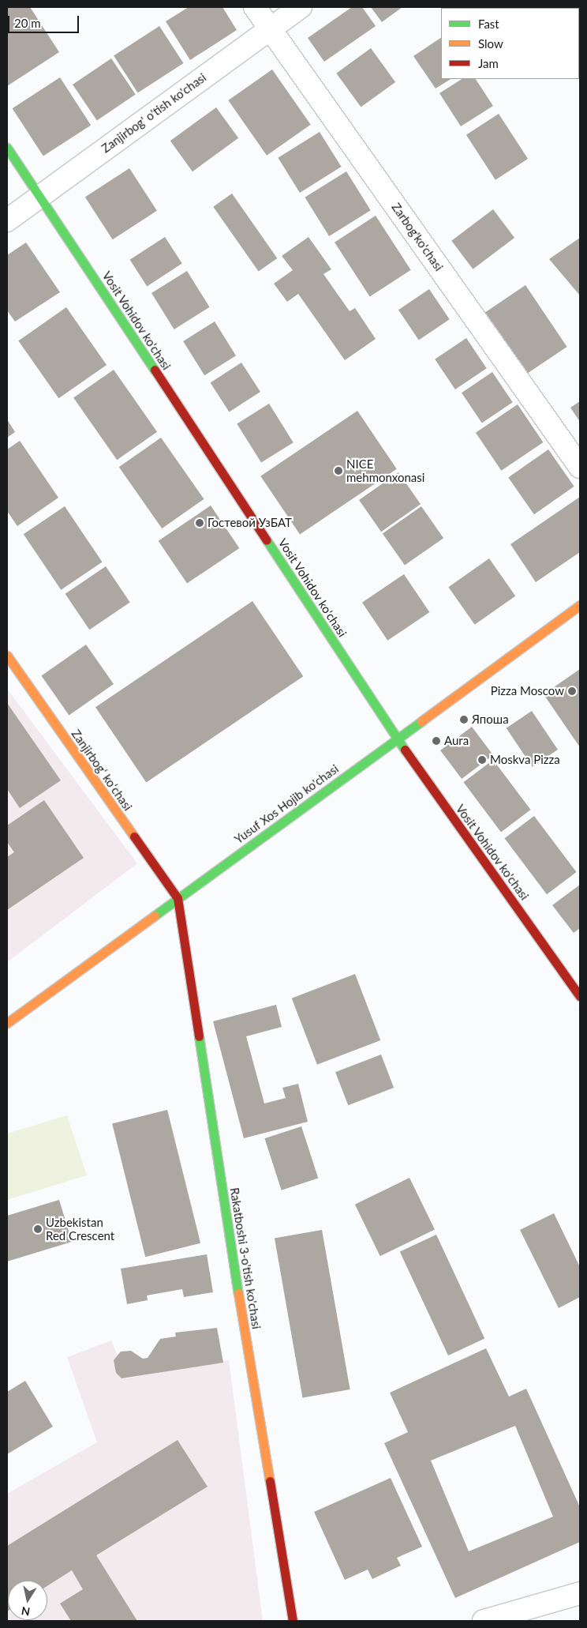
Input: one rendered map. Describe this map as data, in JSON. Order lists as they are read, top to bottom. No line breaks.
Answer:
{"streets":{"street":["Zanjirbog' o'tish ko'chasi","Zarbog'ko'chasi","Vosit Vohidov ko'chasi","Zanjirbogʻ koʻchasi","Yusuf Xos Hojib ko'chasi","Rakatboshi 3-o'tish ko'chasi"]},"crossings":[["Zanjirbog' o'tish ko'chasi","Zarbog'ko'chasi"],["Zanjirbog' o'tish ko'chasi","Vosit Vohidov ko'chasi"],["Vosit Vohidov ko'chasi","Yusuf Xos Hojib ko'chasi"],["Zanjirbogʻ koʻchasi","Yusuf Xos Hojib ko'chasi"],["Zanjirbogʻ koʻchasi","Rakatboshi 3-o'tish ko'chasi"],["Yusuf Xos Hojib ko'chasi","Rakatboshi 3-o'tish ko'chasi"]],"places":["NICE mehmonxonasi","Гостевой УзБАТ","Pizza Moscow","Япоша","Aura","Moskva Pizza","Uzbekistan Red Crescent"],"legend":["Fast","Slow","Jam"],"scale_bar":"20 m","north":"bottom"}
